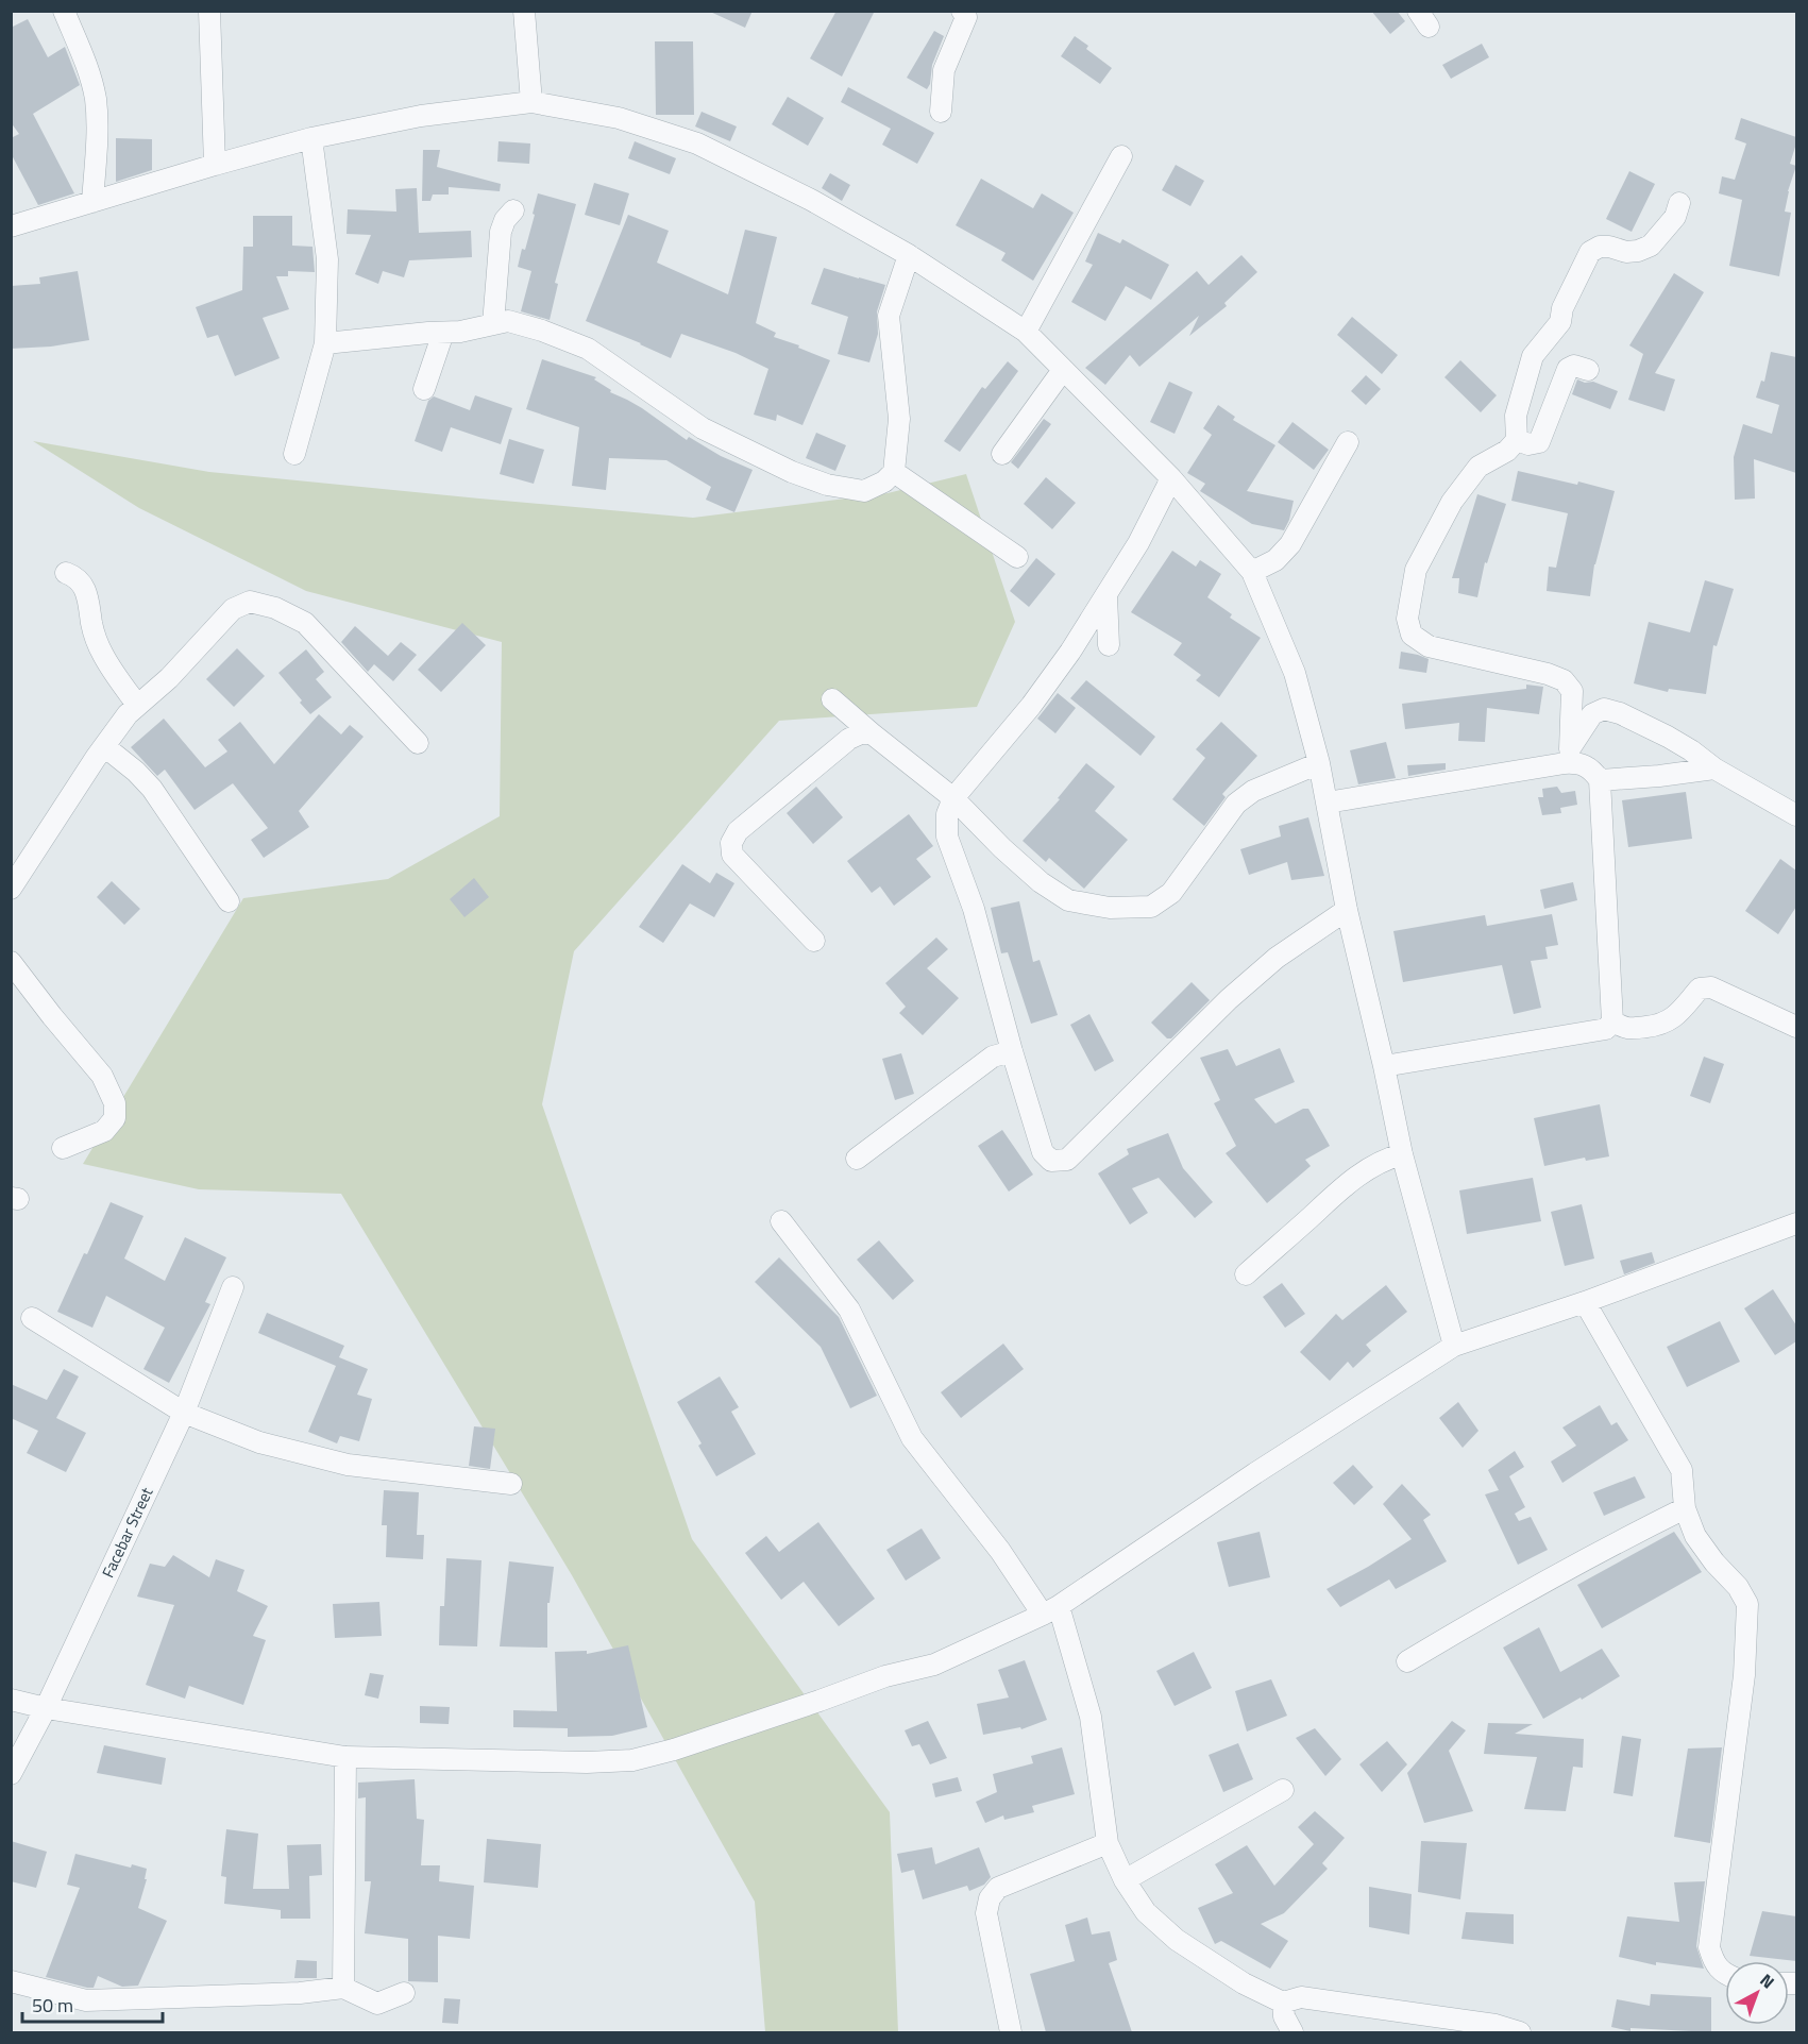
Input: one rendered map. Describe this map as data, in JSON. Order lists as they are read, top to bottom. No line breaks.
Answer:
{"streets":{"street":["Facebar Street"]},"scale_bar":"50 m","north":"top right"}
